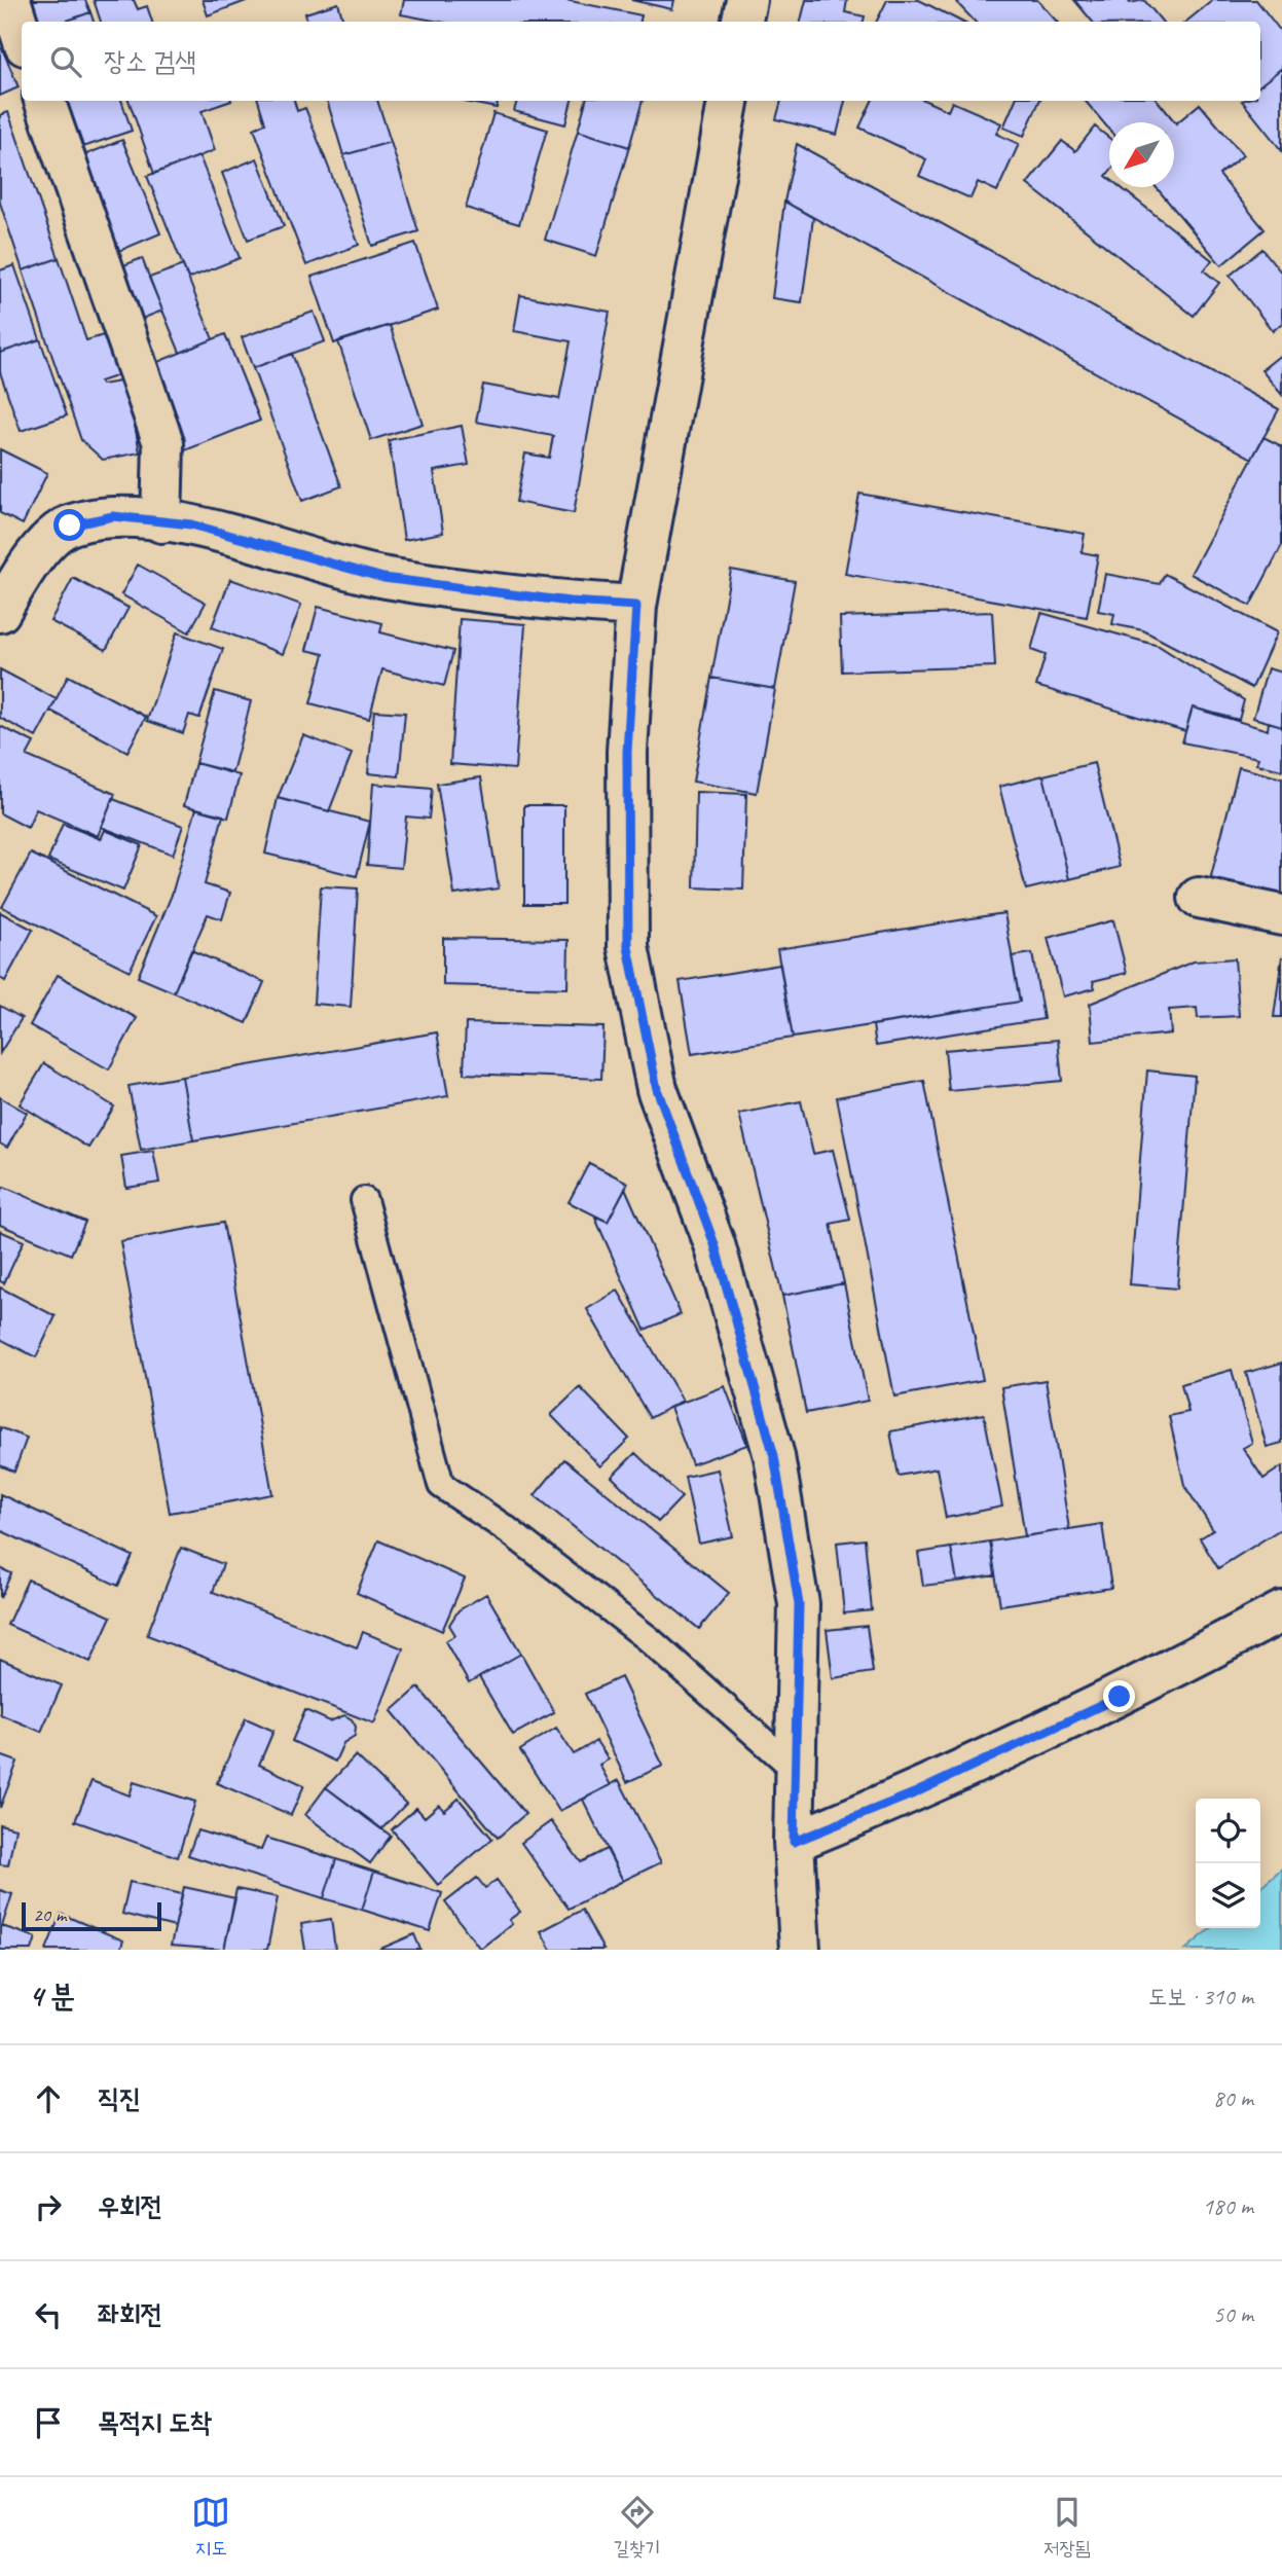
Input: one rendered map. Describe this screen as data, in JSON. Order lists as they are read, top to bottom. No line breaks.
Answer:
{"scale_bar":"20 m","north":"bottom left","page":{"search":"장소 검색","scale":"20 m","heading":["4 분","도보 · 310 m"],"list":[["직진","80 m"],["우회전","180 m"],["좌회전","50 m"],"목적지 도착"],"nav":["지도","길찾기","저장됨"]}}
